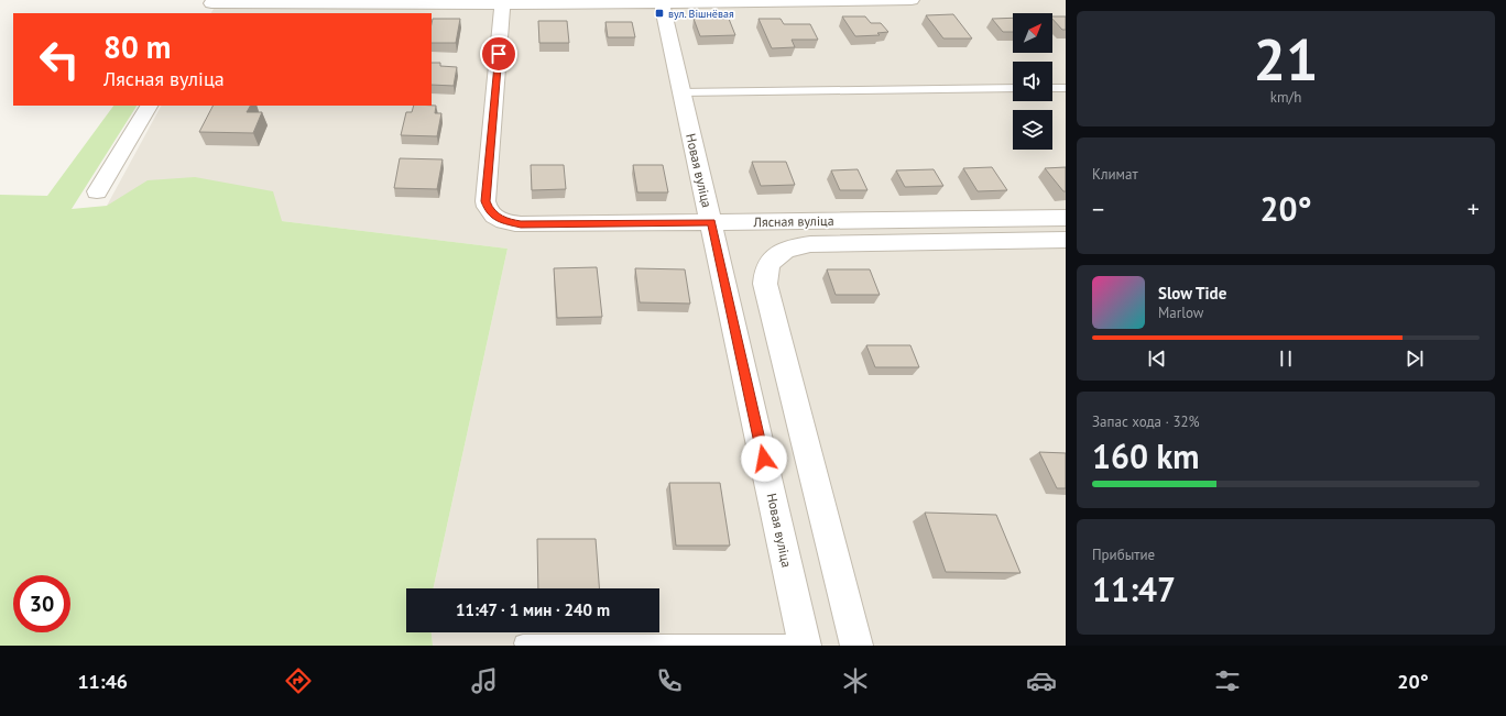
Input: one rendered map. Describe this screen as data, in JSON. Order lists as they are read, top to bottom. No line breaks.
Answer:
{"streets":{"street":["Новая вуліца","Лясная вуліца"]},"crossings":[["Новая вуліца","Лясная вуліца"]],"places":{"transit":["вул. Вішнёвая"]},"north":"top right","page":{"tile":[["21","km/h"],"Климат",["Запас хода · 32%","160 km"],["Прибытие","11:47"]],"turn":["80 m","Лясная вуліца"],"heat":["−","20°","+"],"song":["Slow Tide","Marlow"],"limit":"30","trip":"11:47 · 1 мин · 240 m","tabs":["11:46","20°"]}}
